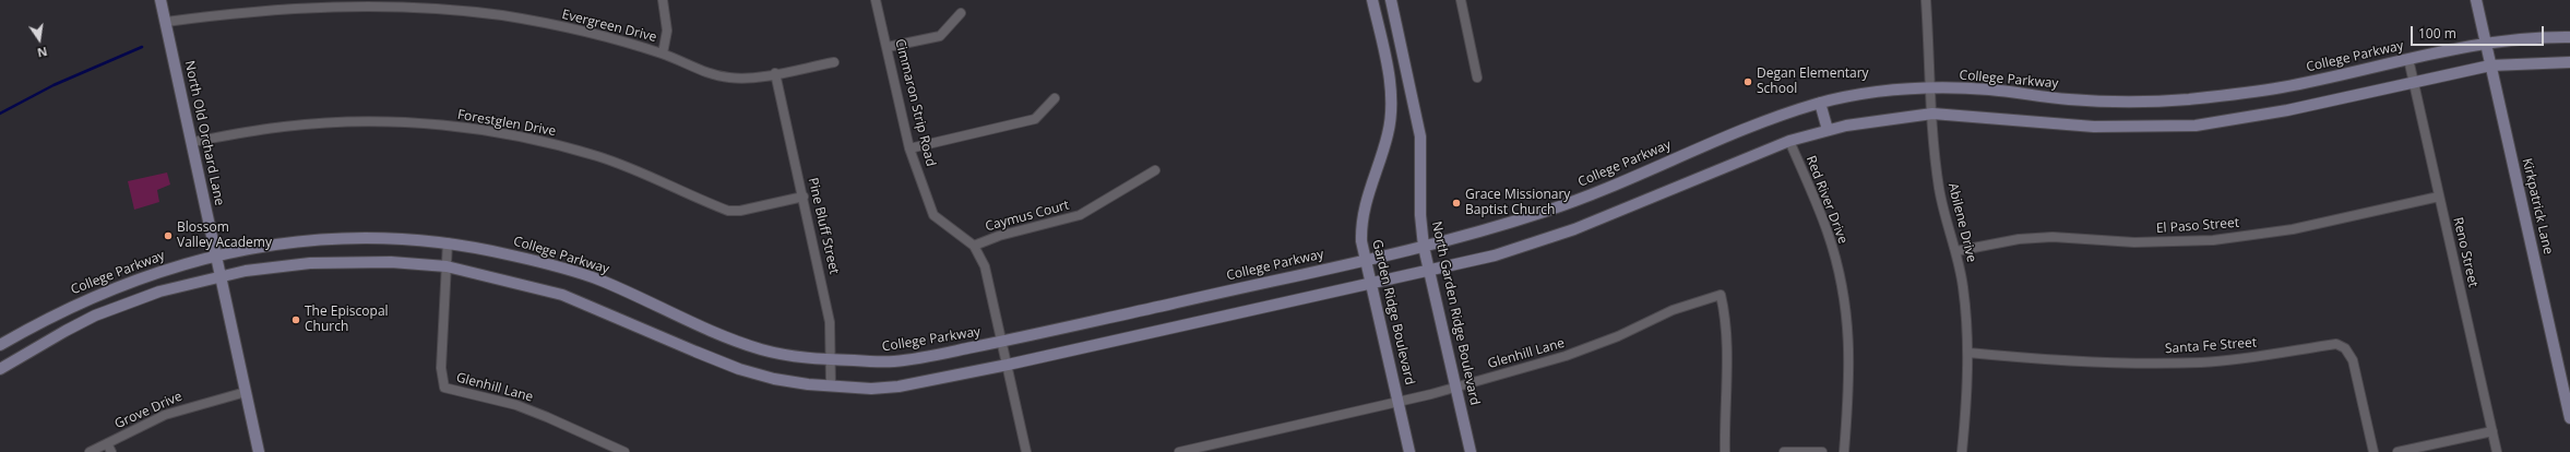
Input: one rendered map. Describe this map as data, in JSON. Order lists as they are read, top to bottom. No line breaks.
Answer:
{"streets":{"main road":["College Parkway","North Old Orchard Lane","Kirkpatrick Lane","Garden Ridge Boulevard","North Garden Ridge Boulevard"],"street":["Evergreen Drive","Cimmaron Strip Road","Forestglen Drive","Red River Drive","Caymus Court","Abilene Drive","Pine Bluff Street","El Paso Street","Reno Street","Santa Fe Street","Glenhill Lane","Grove Drive"]},"crossings":[["Evergreen Drive","North Old Orchard Lane"],["Evergreen Drive","Pine Bluff Street"],["College Parkway","Cimmaron Strip Road"],["College Parkway","North Old Orchard Lane"],["College Parkway","Kirkpatrick Lane"],["College Parkway","Abilene Drive"],["College Parkway","Pine Bluff Street"],["College Parkway","Reno Street"],["College Parkway","Garden Ridge Boulevard"],["College Parkway","North Garden Ridge Boulevard"],["College Parkway","Glenhill Lane"],["Cimmaron Strip Road","Caymus Court"],["Forestglen Drive","North Old Orchard Lane"],["Forestglen Drive","Pine Bluff Street"],["North Old Orchard Lane","Grove Drive"],["Abilene Drive","El Paso Street"],["Abilene Drive","Santa Fe Street"],["El Paso Street","Reno Street"],["Garden Ridge Boulevard","Glenhill Lane"],["North Garden Ridge Boulevard","Glenhill Lane"]],"places":["Degan Elementary School","Grace Missionary Baptist Church","Blossom Valley Academy","The Episcopal Church"],"scale_bar":"100 m","north":"bottom"}
